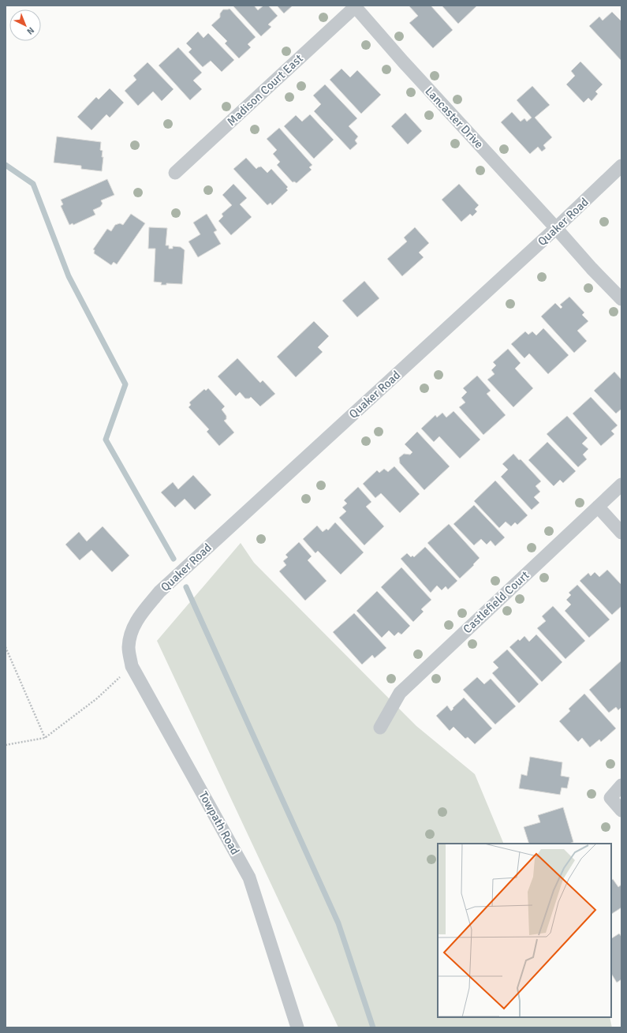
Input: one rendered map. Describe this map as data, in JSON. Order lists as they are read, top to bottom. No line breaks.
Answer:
{"streets":{"street":["Madison Court East","Lancaster Drive","Quaker Road","Castlefield Court","Towpath Road"]},"crossings":[["Madison Court East","Lancaster Drive"],["Lancaster Drive","Quaker Road"],["Quaker Road","Towpath Road"]],"north":"bottom right"}
